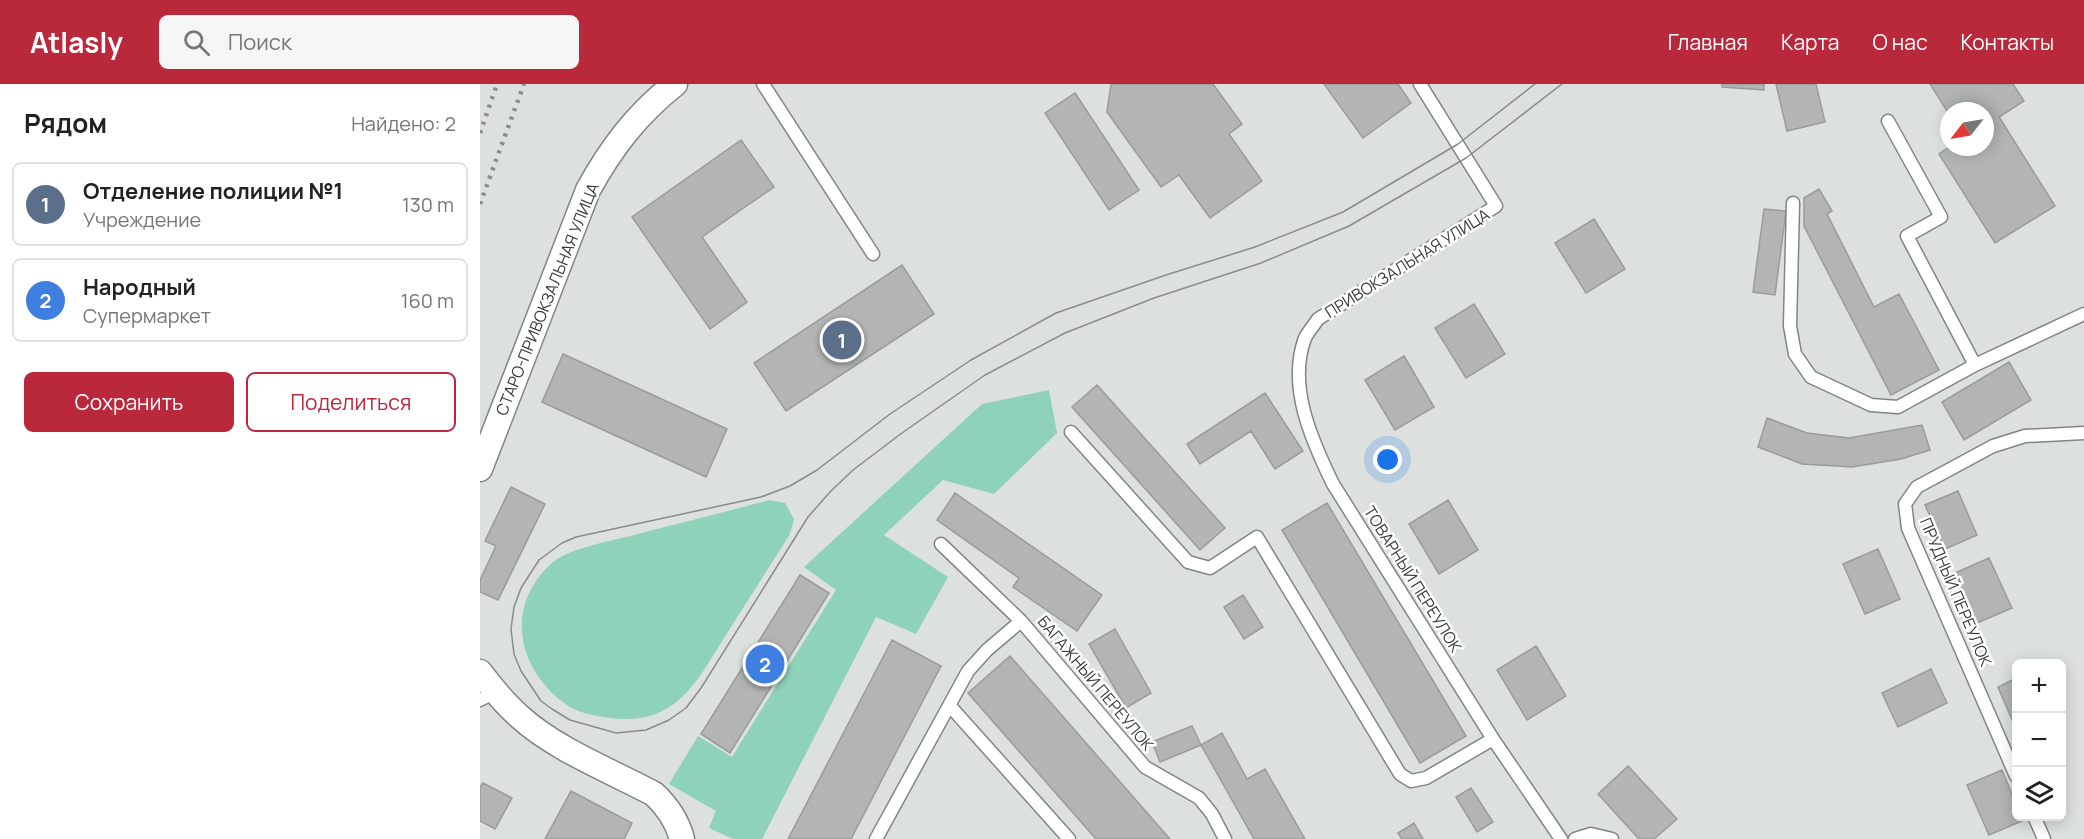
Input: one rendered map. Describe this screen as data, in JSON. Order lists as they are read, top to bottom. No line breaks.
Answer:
{"streets":{"street":["СТАРО-ПРИВОКЗАЛЬНАЯ УЛИЦА"],"lane":["ПРИВОКЗАЛЬНАЯ УЛИЦА","ТОВАРНЫЙ ПЕРЕУЛОК","ПРУДНЫЙ ПЕРЕУЛОК","БАГАЖНЫЙ ПЕРЕУЛОК"]},"crossings":[["ПРИВОКЗАЛЬНАЯ УЛИЦА","ТОВАРНЫЙ ПЕРЕУЛОК"]],"north":"bottom left","page":{"header":"Atlasly","search":"Поиск","nav":["Главная","Карта","О нас","Контакты"],"heading":["Рядом","Найдено: 2"],"list":[{"mark":"1","name":"Отделение полиции №1","note":"Учреждение","value":"130 m"},{"mark":"2","name":"Народный","note":"Супермаркет","value":"160 m"}],"pins":["1","2"],"buttons":["Сохранить","Поделиться"],"map_buttons":["+","−"]}}
